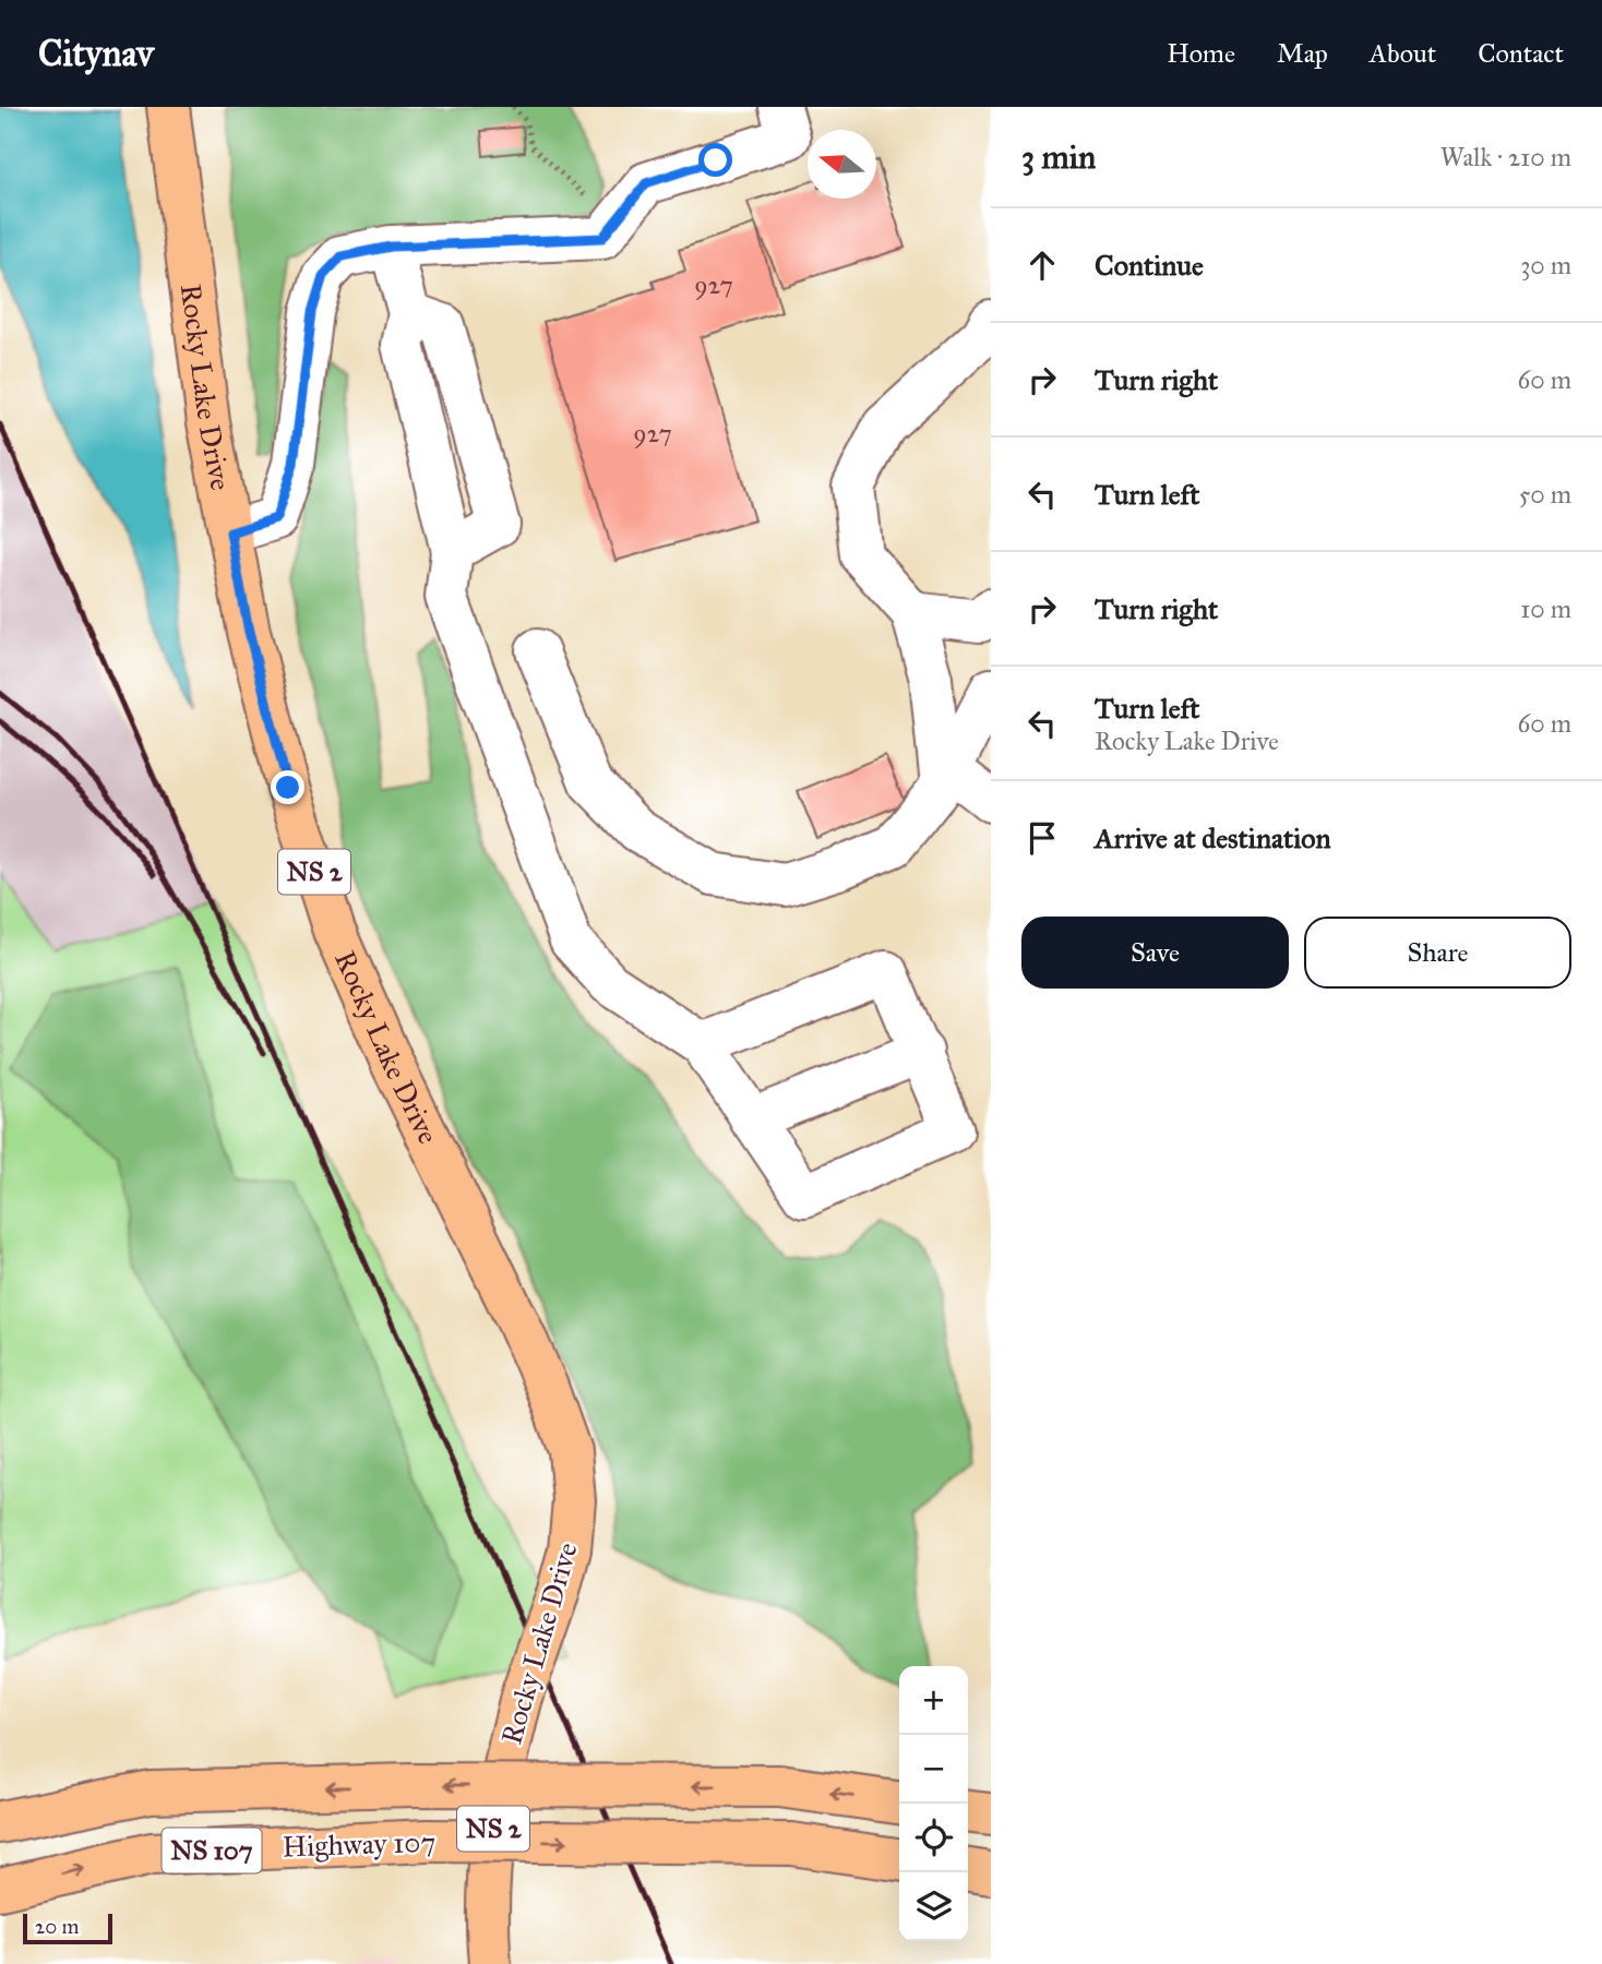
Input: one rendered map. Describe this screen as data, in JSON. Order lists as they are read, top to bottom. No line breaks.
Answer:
{"streets":{"main road":["Rocky Lake Drive","NS 2","Highway 107","NS 107"]},"house_numbers":["927","927"],"scale_bar":"20 m","north":"left","page":{"header":"Citynav","nav":["Home","Map","About","Contact"],"heading":["3 min","Walk · 210 m"],"list":[["Continue","30 m"],["Turn right","60 m"],["Turn left","50 m"],["Turn right","10 m"],["Turn left","Rocky Lake Drive","60 m"],"Arrive at destination"],"buttons":["Save","Share"],"map_buttons":["+","−"],"scale":"20 m"}}
